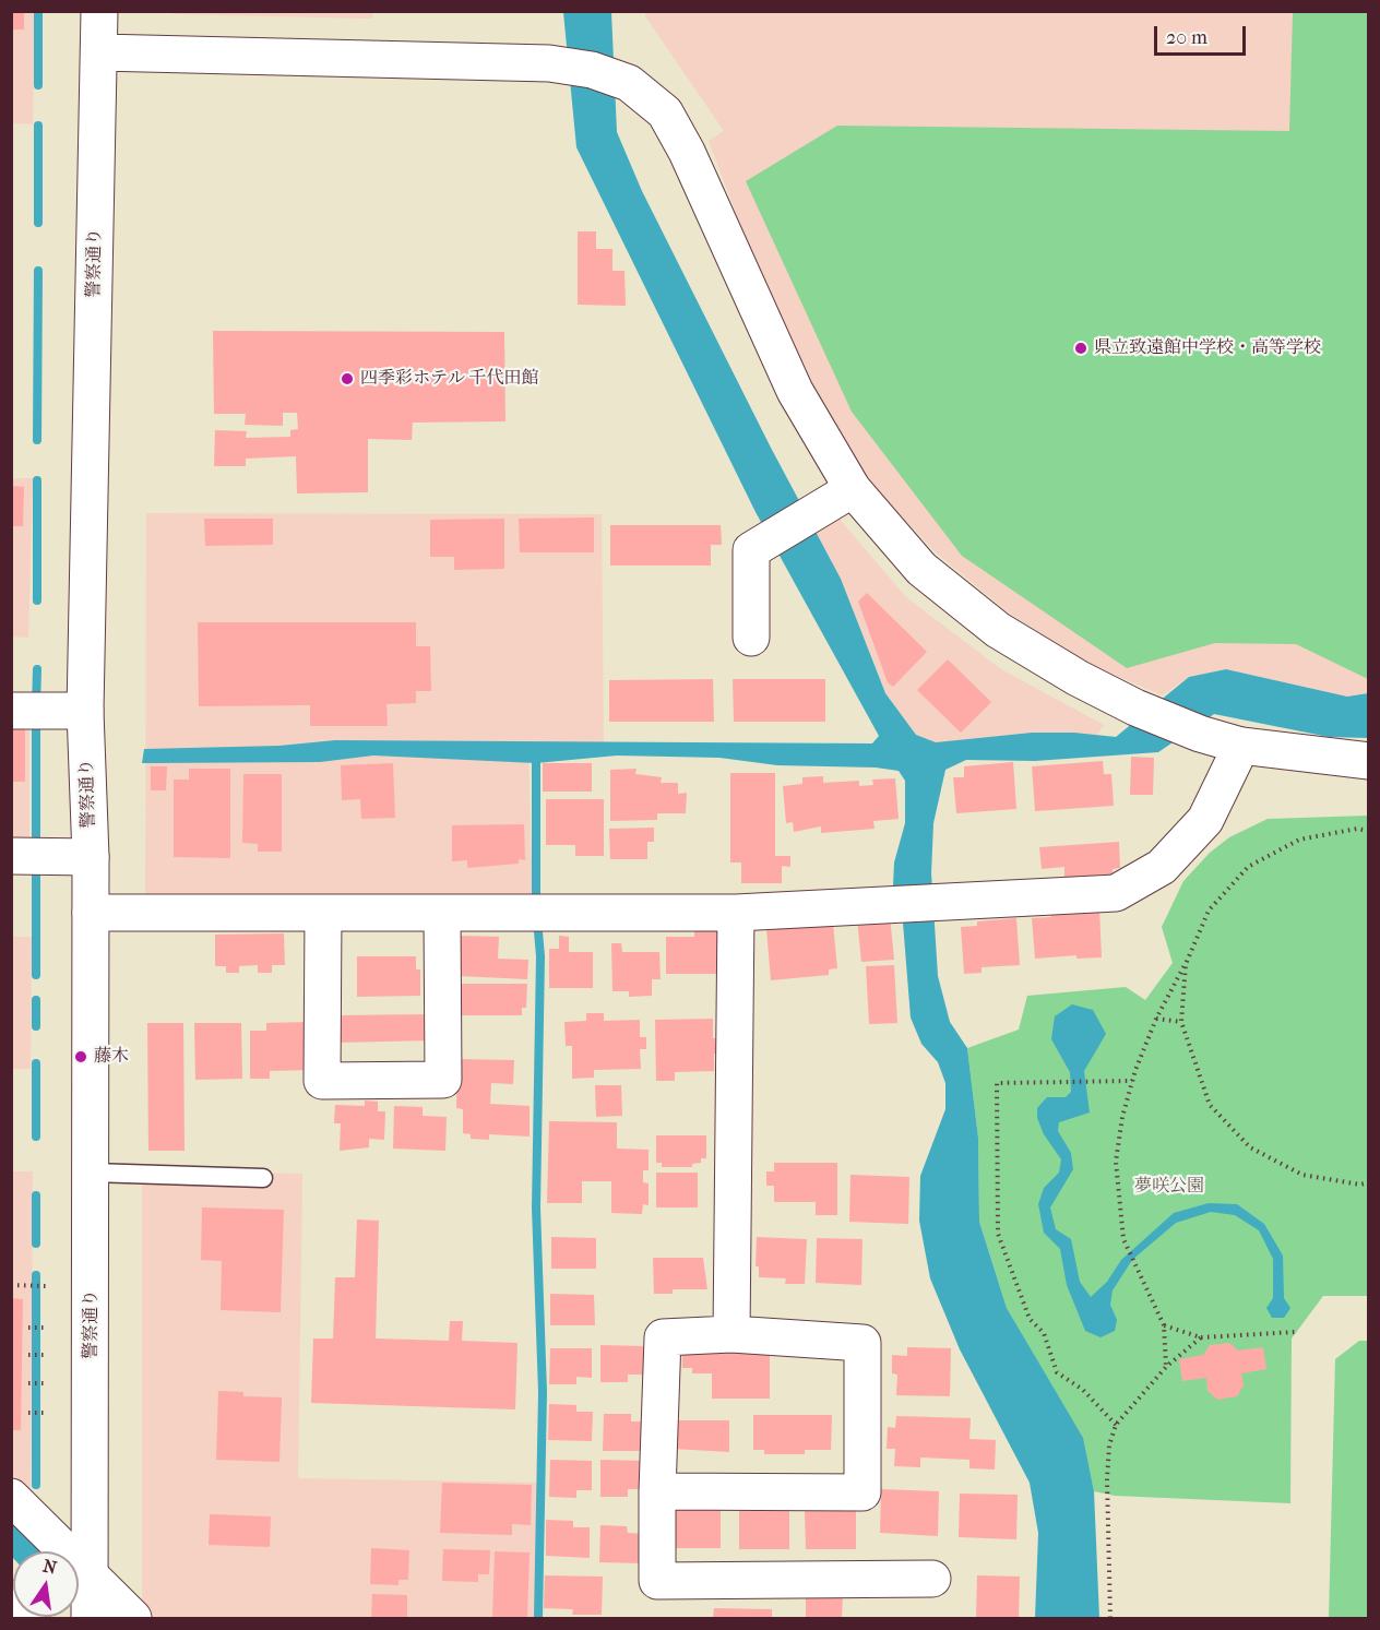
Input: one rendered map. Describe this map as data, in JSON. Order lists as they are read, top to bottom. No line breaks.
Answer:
{"streets":{"street":["警察通り"]},"parks":["夢咲公園"],"places":["県立致遠館中学校・高等学校","四季彩ホテル 千代田館","藤木"],"scale_bar":"20 m","north":"top"}
